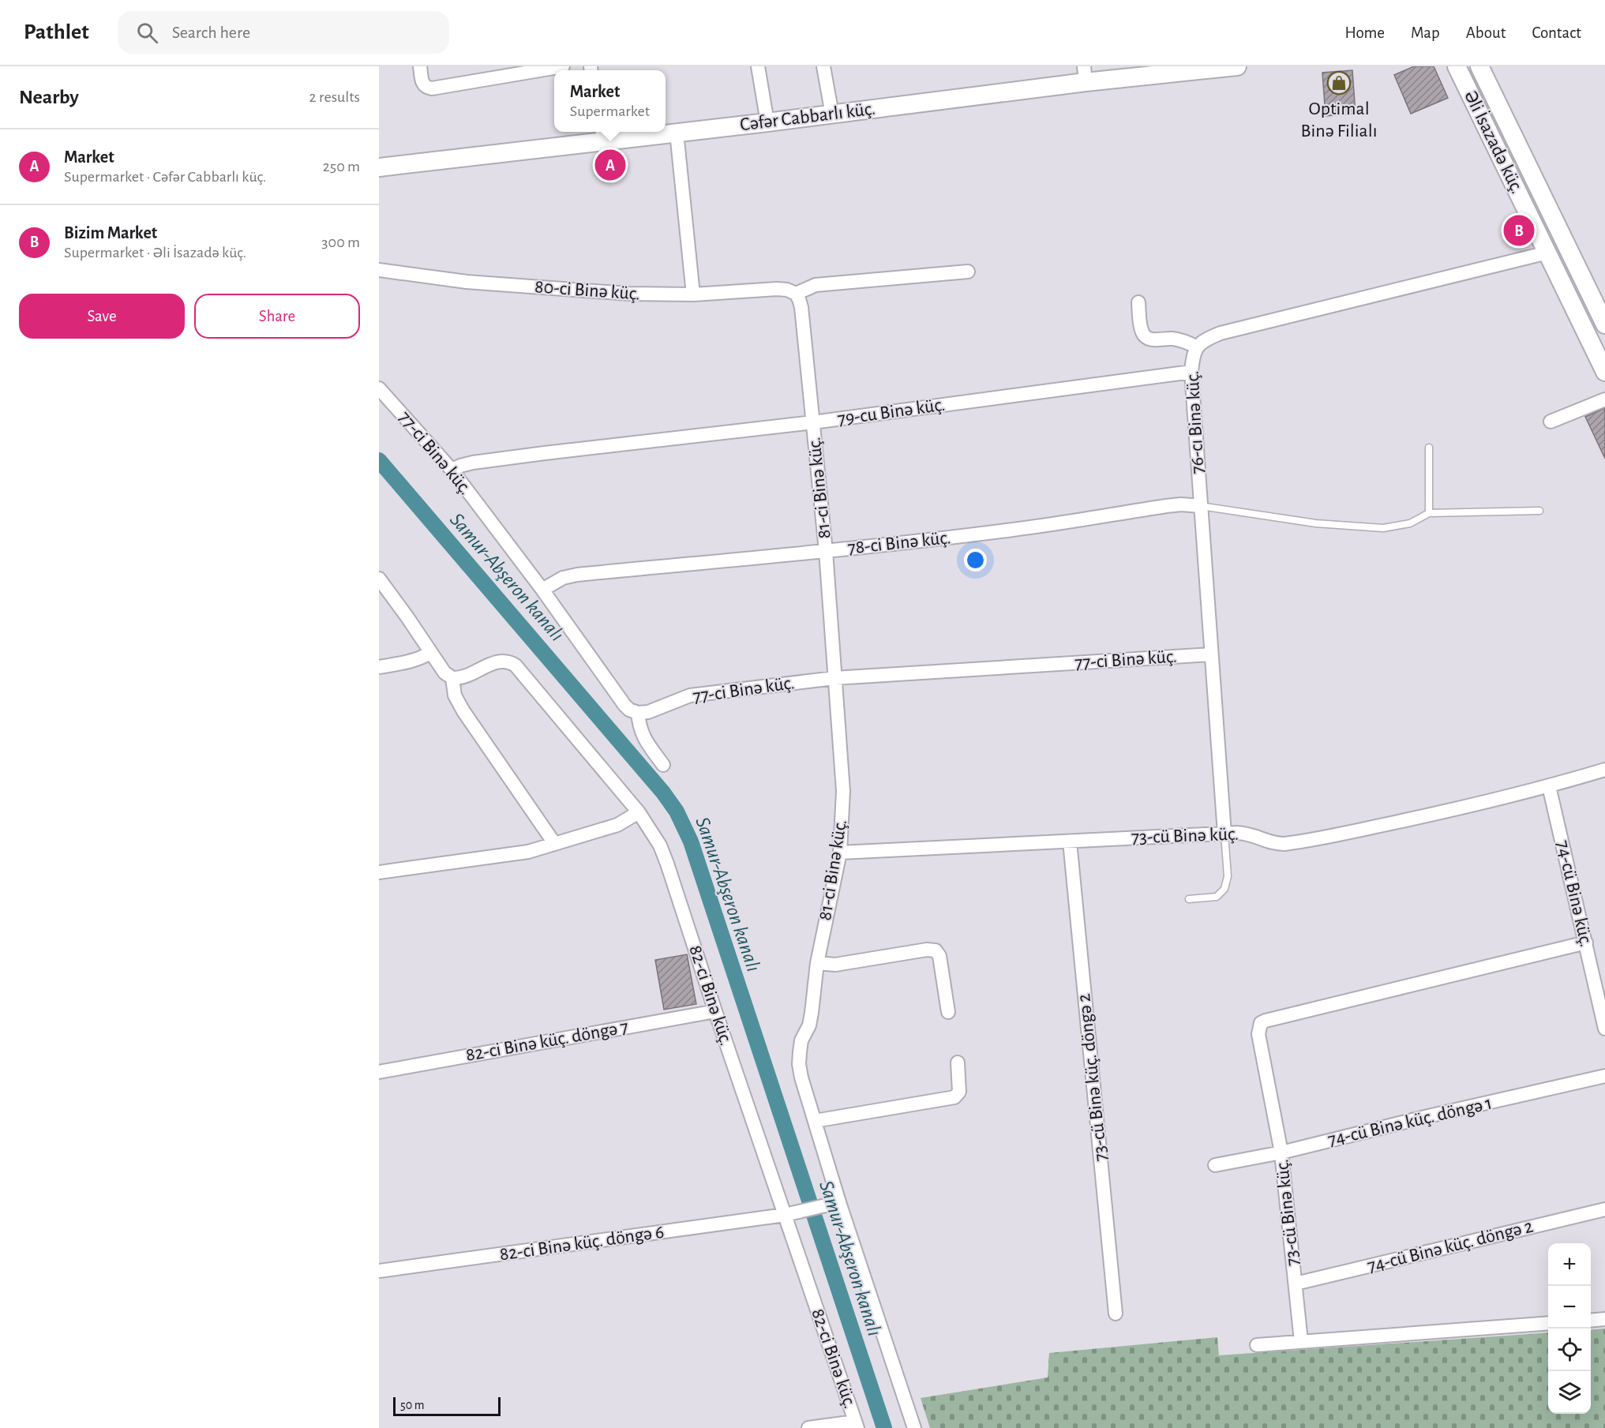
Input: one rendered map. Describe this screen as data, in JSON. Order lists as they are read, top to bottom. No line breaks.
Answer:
{"streets":{"street":["Cəfər Cabbarlı küç.","Əli İsazadə küç.","80-ci Binə küç.","79-cu Binə küç.","76-cı Binə küç.","77-ci Binə küç.","81-ci Binə küç.","78-ci Binə küç.","73-cü Binə küç.","74-cü Binə küç.","82-ci Binə küç.","82-ci Binə küç. döngə 7","73-cü Binə küç. döngə 2","74-cü Binə küç. döngə 1","82-ci Binə küç. döngə 6","74-cü Binə küç. döngə 2"]},"crossings":[["Əli İsazadə küç.","76-cı Binə küç."],["80-ci Binə küç.","81-ci Binə küç."],["79-cu Binə küç.","76-cı Binə küç."],["79-cu Binə küç.","77-ci Binə küç."],["79-cu Binə küç.","81-ci Binə küç."],["76-cı Binə küç.","77-ci Binə küç."],["76-cı Binə küç.","78-ci Binə küç."],["76-cı Binə küç.","73-cü Binə küç."],["77-ci Binə küç.","81-ci Binə küç."],["77-ci Binə küç.","78-ci Binə küç."],["81-ci Binə küç.","78-ci Binə küç."],["81-ci Binə küç.","73-cü Binə küç."],["81-ci Binə küç.","82-ci Binə küç. döngə 6"],["73-cü Binə küç.","74-cü Binə küç."],["73-cü Binə küç.","73-cü Binə küç. döngə 2"],["73-cü Binə küç.","74-cü Binə küç. döngə 1"],["73-cü Binə küç.","74-cü Binə küç. döngə 2"],["82-ci Binə küç.","82-ci Binə küç. döngə 7"],["82-ci Binə küç.","82-ci Binə küç. döngə 6"]],"water":["Samur-Abşeron kanalı"],"places":{"shop":["Optimal Binə Filialı"]},"scale_bar":"50 m","page":{"header":"Pathlet","search":"Search here","nav":["Home","Map","About","Contact"],"heading":["Nearby","2 results"],"popup":["Market","Supermarket"],"list":[{"mark":"A","name":"Market","note":"Supermarket · Cəfər Cabbarlı küç.","value":"250 m"},{"mark":"B","name":"Bizim Market","note":"Supermarket · Əli İsazadə küç.","value":"300 m"}],"pins":["A","B"],"buttons":["Save","Share"],"map_buttons":["+","−"],"scale":"50 m"}}
